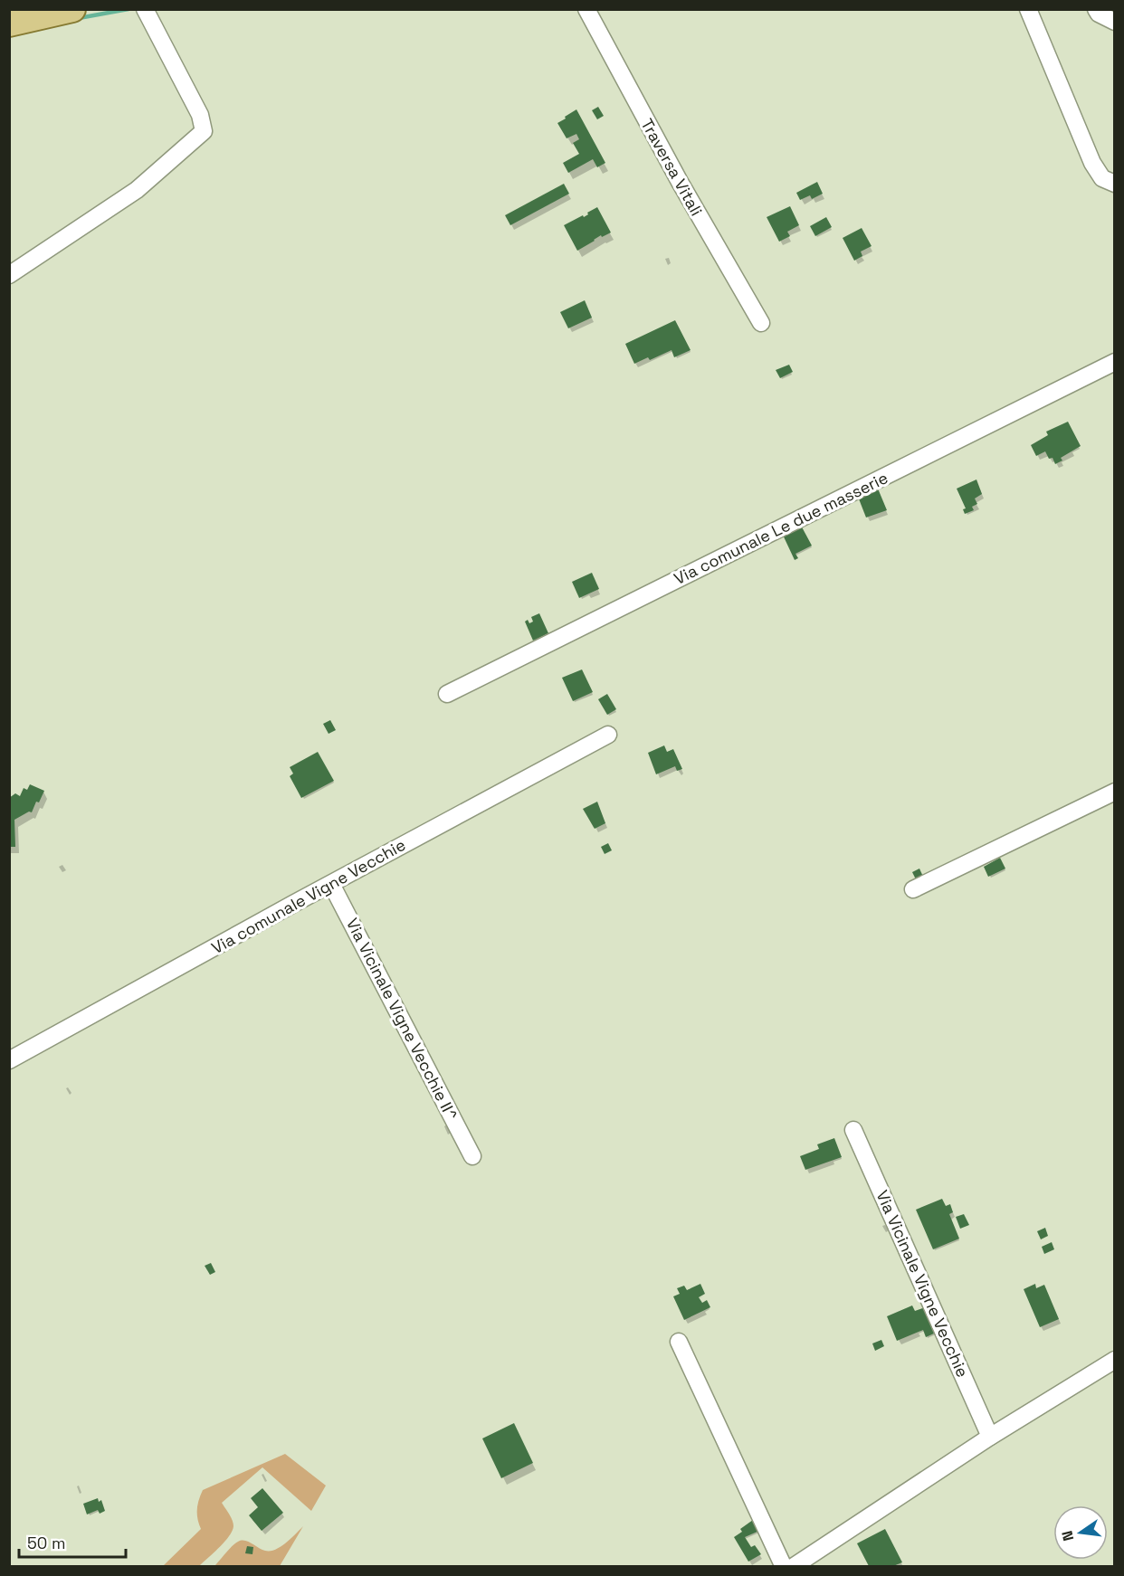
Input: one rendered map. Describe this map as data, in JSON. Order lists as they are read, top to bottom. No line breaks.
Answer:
{"streets":{"street":["Traversa Vitali","Via comunale Le due masserie","Via comunale Vigne Vecchie","Via Vicinale Vigne Vecchie II^","Via Vicinale Vigne Vecchie"]},"crossings":[["Via comunale Vigne Vecchie","Via Vicinale Vigne Vecchie II^"]],"scale_bar":"50 m","north":"left"}
